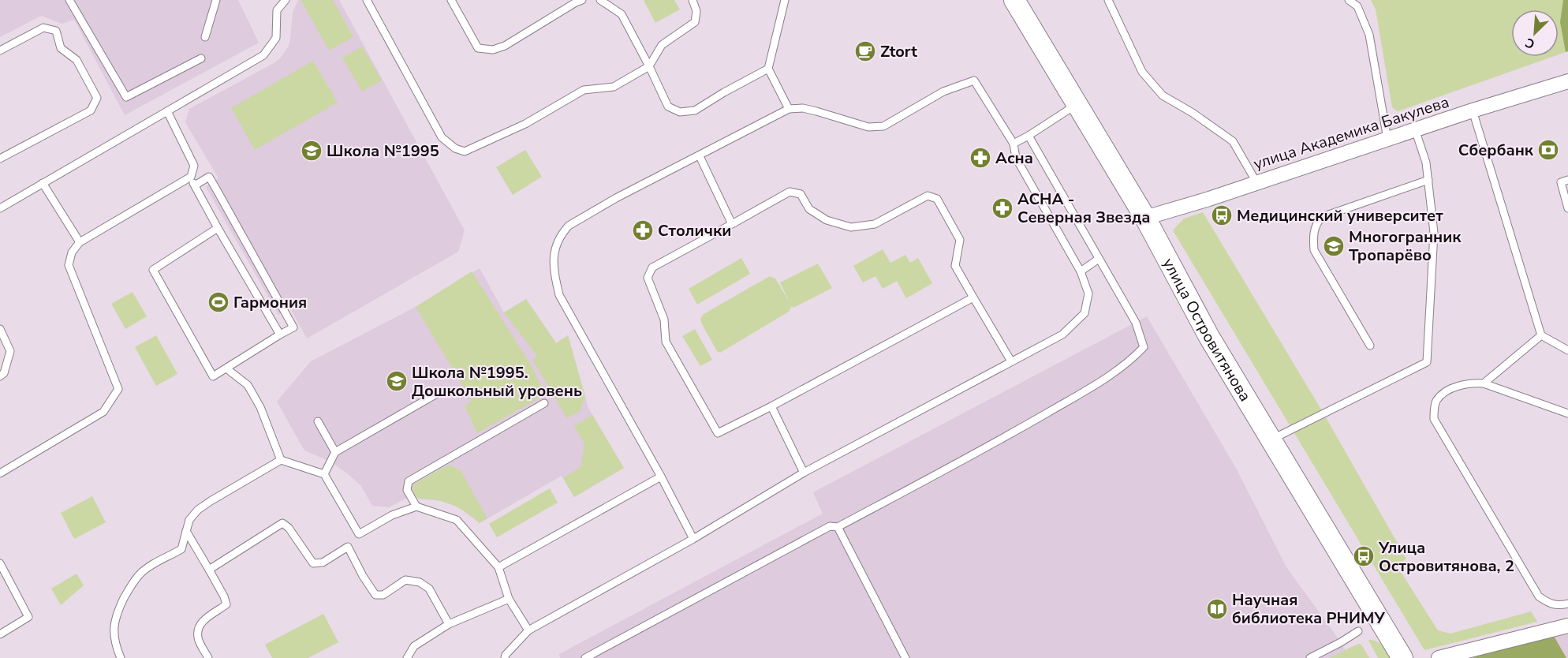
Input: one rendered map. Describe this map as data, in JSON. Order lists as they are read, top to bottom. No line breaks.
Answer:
{"streets":{"main road":["улица Островитянова"],"street":["улица Академика Бакулева"]},"crossings":[["улица Академика Бакулева","улица Островитянова"]],"places":{"cafe":["Ztort"],"bank":["Сбербанк"],"school or university":["Школа №1995","Многогранник Тропарёво","Школа №1995. Дошкольный уровень"],"pharmacy":["Асна","АСНА - Северная Звезда","Столички"],"bus stop":["Медицинский университет","Улица Островитянова, 2"],"sports":["Гармония"],"library":["Научная библиотека РНИМУ"]},"north":"bottom left"}
